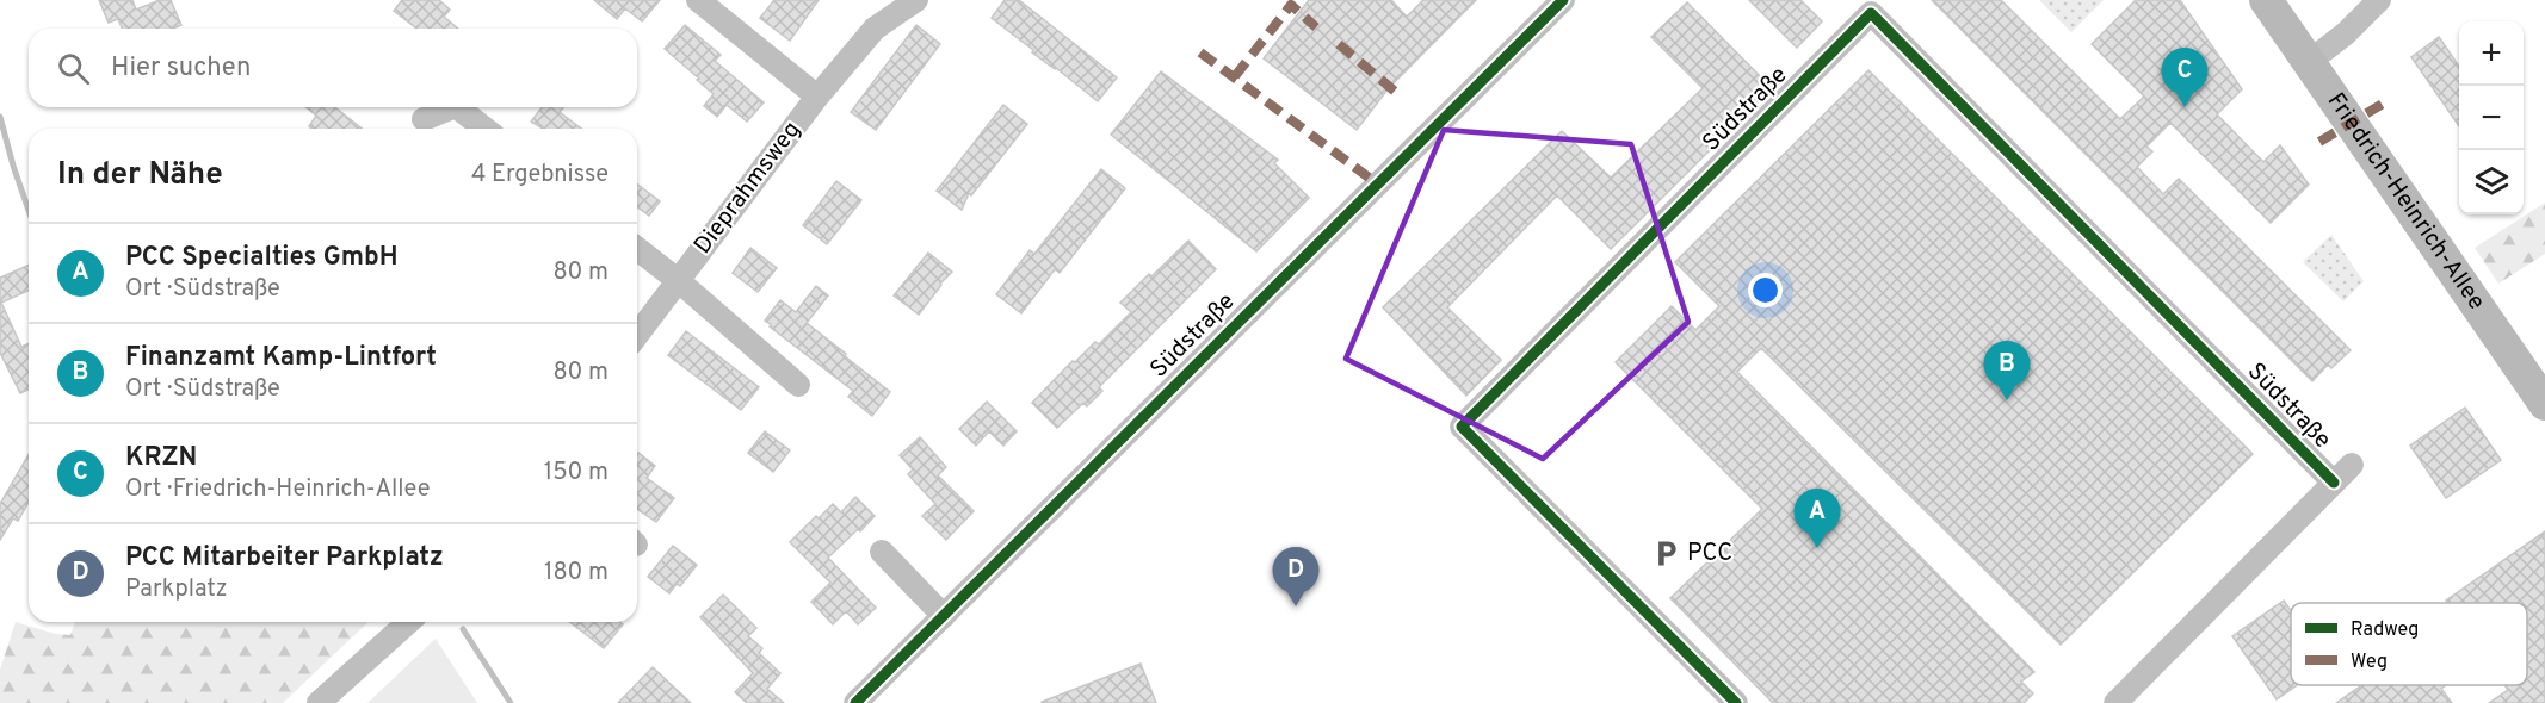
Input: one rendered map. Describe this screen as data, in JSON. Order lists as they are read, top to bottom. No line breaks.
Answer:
{"streets":{"main road":["Friedrich-Heinrich-Allee"],"street":["Südstraße","Dieprahmsweg"]},"places":{"parking":["PCC"]},"legend":["Radweg","Weg"],"page":{"map_buttons":["+","−"],"search":"Hier suchen","pins":["C","B","A","D"],"heading":["In der Nähe","4 Ergebnisse"],"list":[{"mark":"A","name":"PCC Specialties GmbH","note":"Ort · Südstraße","value":"80 m"},{"mark":"B","name":"Finanzamt Kamp-Lintfort","note":"Ort · Südstraße","value":"80 m"},{"mark":"C","name":"KRZN","note":"Ort · Friedrich-Heinrich-Allee","value":"150 m"},{"mark":"D","name":"PCC Mitarbeiter Parkplatz","note":"Parkplatz","value":"180 m"}]}}
